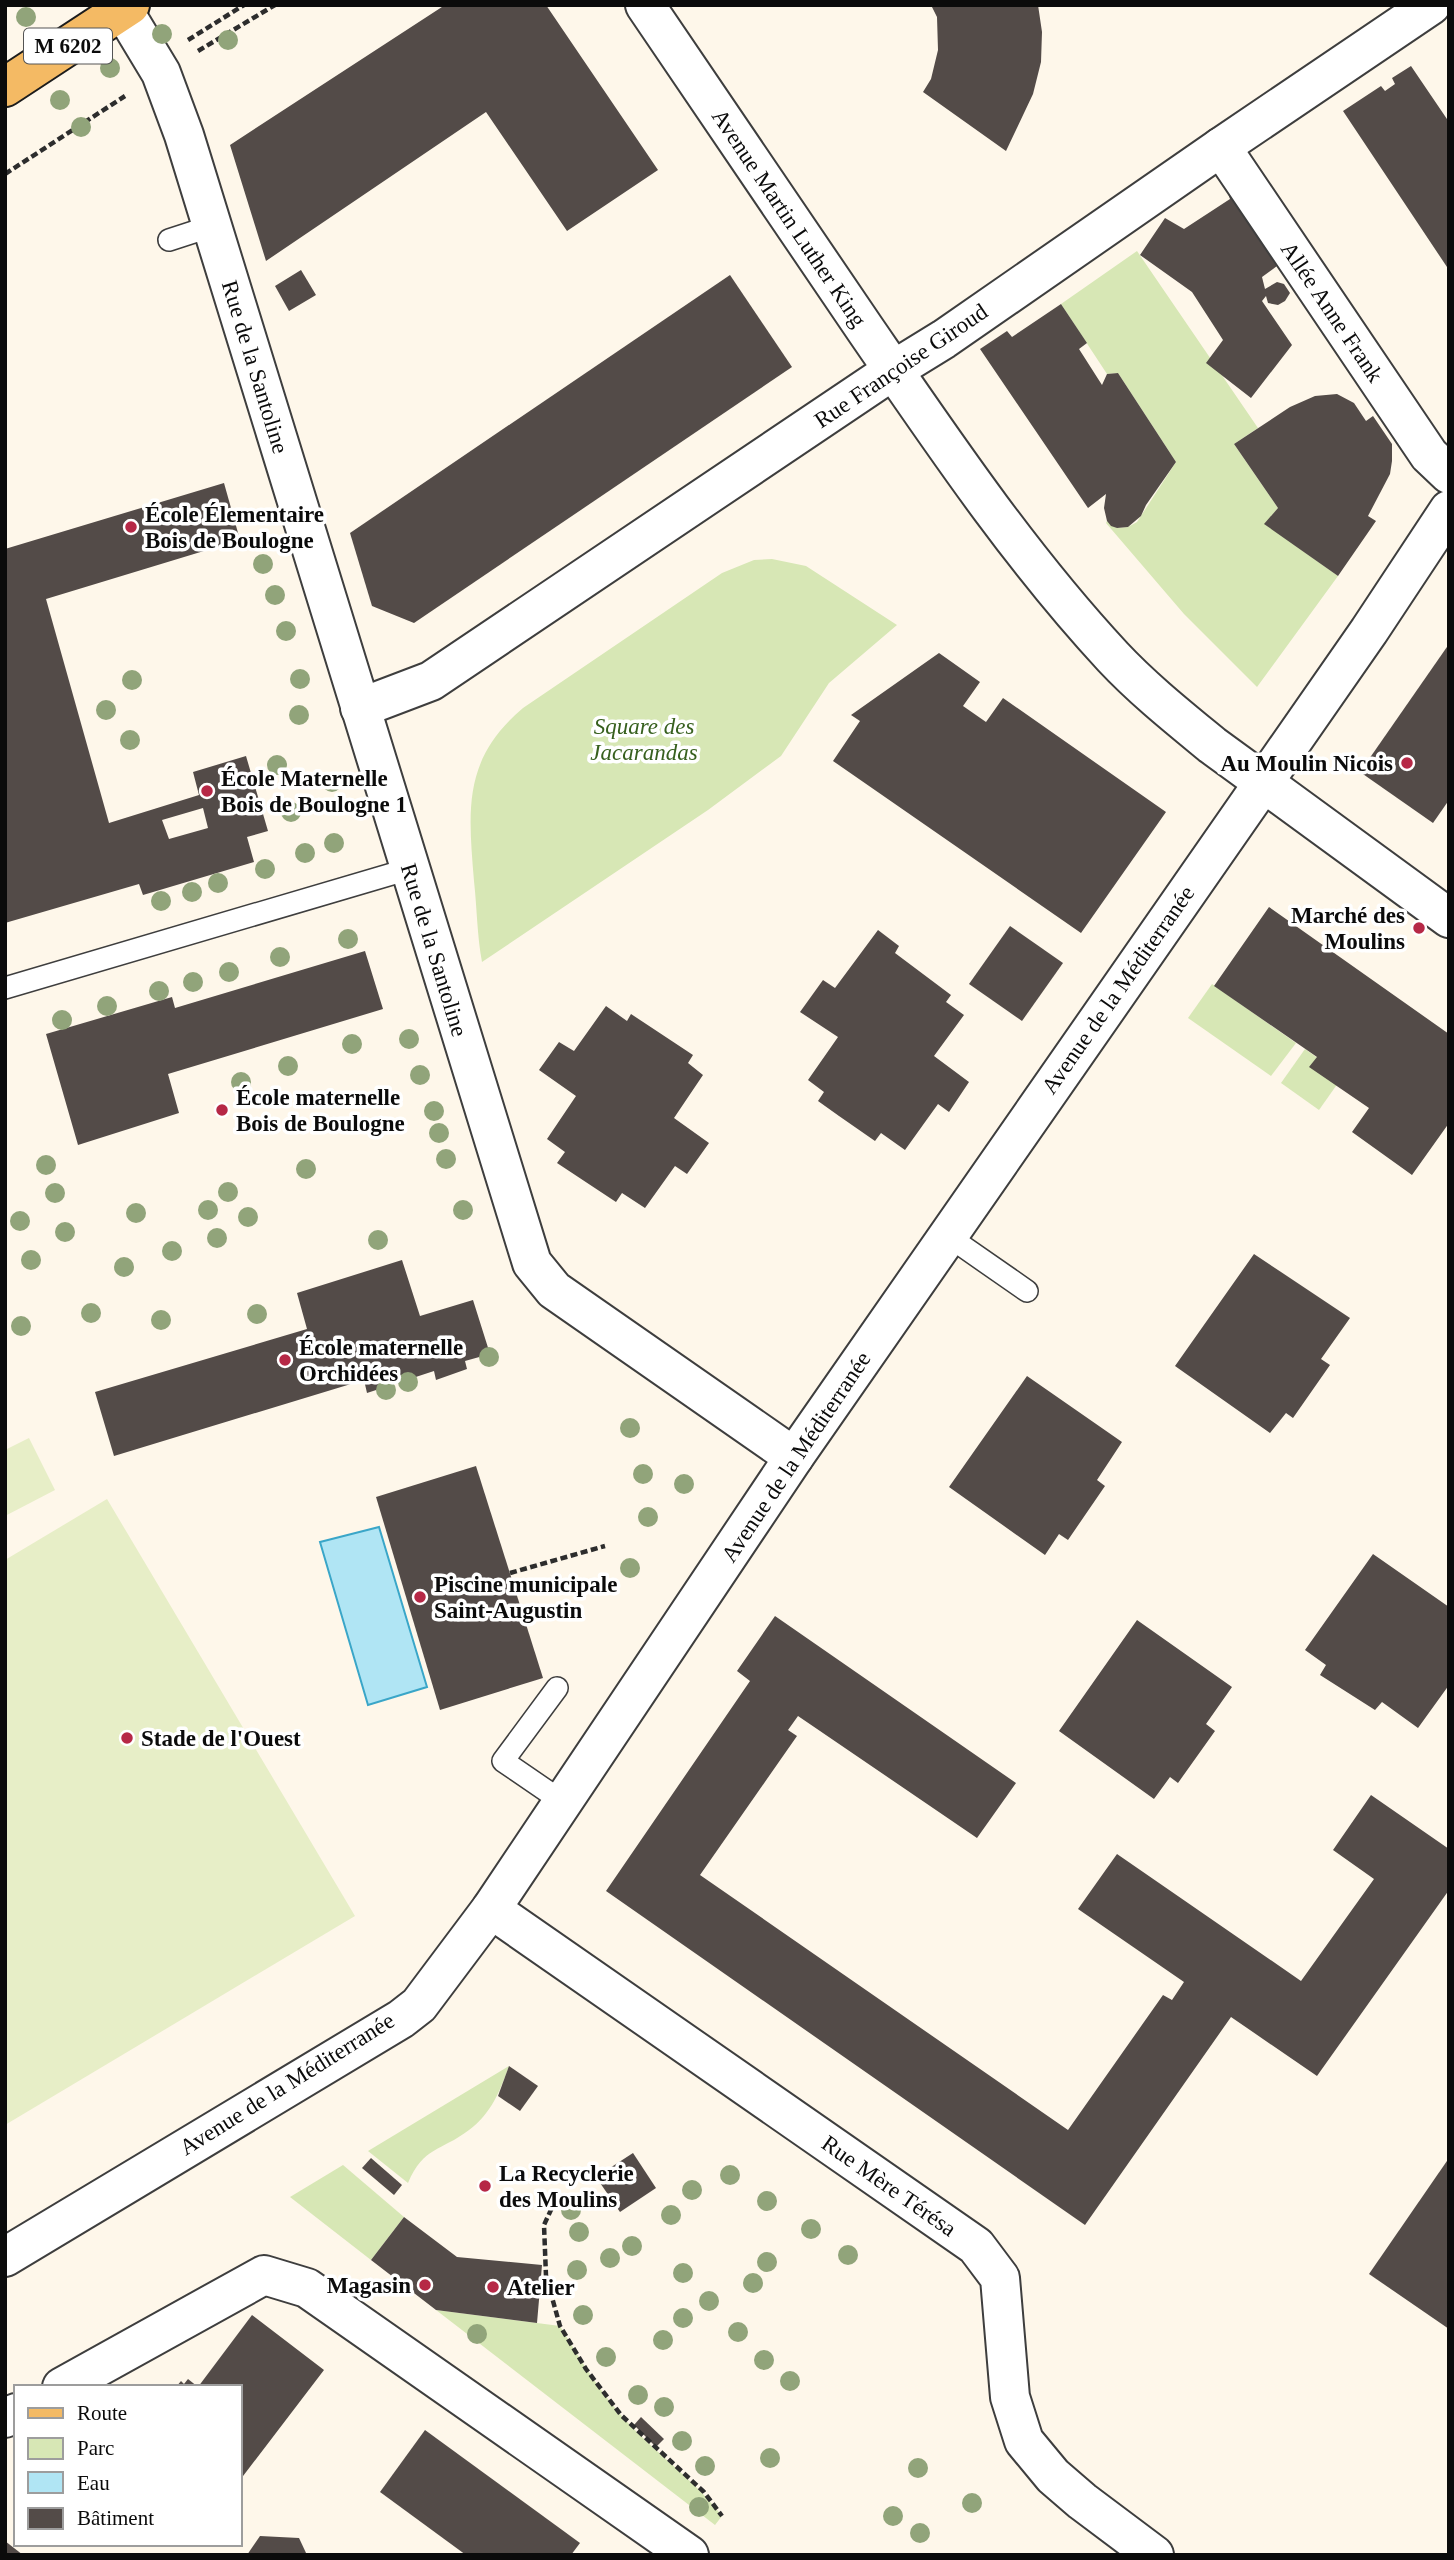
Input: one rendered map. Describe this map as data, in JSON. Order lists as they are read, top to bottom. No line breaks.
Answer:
{"streets":{"main road":["M 6202"],"street":["Avenue Martin Luther King","Allée Anne Frank","Rue Françoise Giroud","Rue de la Santoline","Avenue de la Méditerranée","Rue Mère Térésa"]},"crossings":[["M 6202","Rue de la Santoline"],["Avenue Martin Luther King","Rue Françoise Giroud"],["Avenue Martin Luther King","Avenue de la Méditerranée"],["Allée Anne Frank","Rue Françoise Giroud"],["Rue Françoise Giroud","Rue de la Santoline"],["Rue de la Santoline","Avenue de la Méditerranée"],["Avenue de la Méditerranée","Rue Mère Térésa"]],"parks":["Square des Jacarandas"],"places":["École Élementaire Bois de Boulogne","Au Moulin Nicois","École Maternelle Bois de Boulogne 1","Marché des Moulins","École maternelle Bois de Boulogne","École maternelle Orchidées","Piscine municipale Saint-Augustin","Stade de l'Ouest","La Recyclerie des Moulins","Magasin","Atelier"],"legend":["Route","Parc","Eau","Bâtiment"]}
